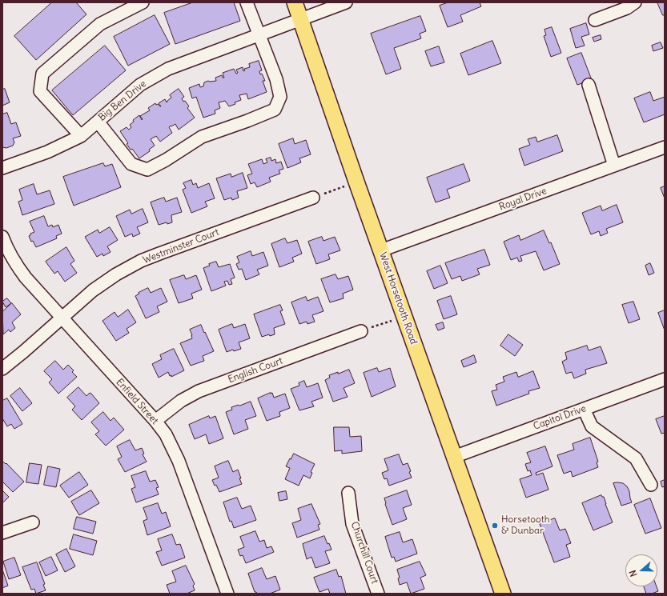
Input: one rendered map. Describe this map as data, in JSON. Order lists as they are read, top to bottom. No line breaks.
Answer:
{"streets":{"main road":["West Horsetooth Road"],"street":["Big Ben Drive","Royal Drive","Westminster Court","English Court","Enfield Street","Capitol Drive","Churchill Court"]},"crossings":[["Big Ben Drive","West Horsetooth Road"],["Royal Drive","West Horsetooth Road"],["Westminster Court","Enfield Street"],["West Horsetooth Road","Capitol Drive"],["English Court","Enfield Street"]],"places":["Horsetooth & Dunbar"],"north":"left"}
